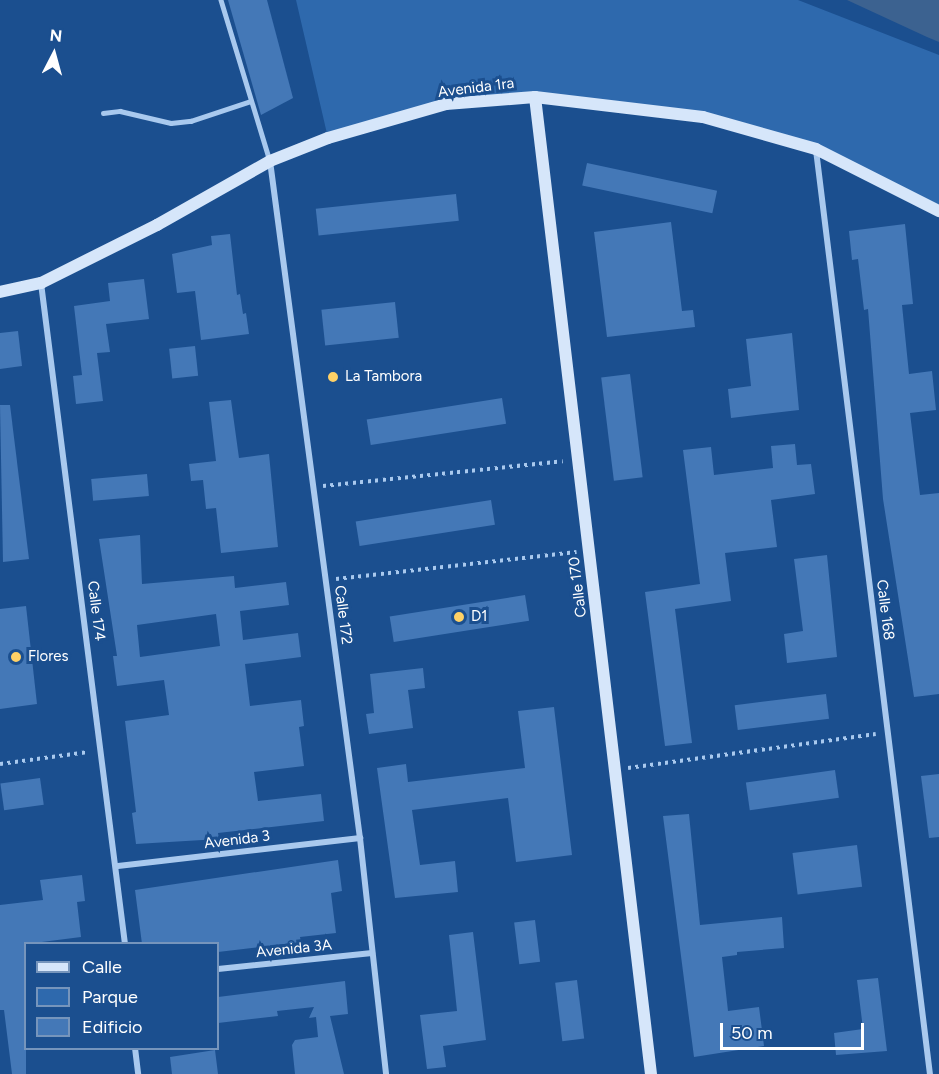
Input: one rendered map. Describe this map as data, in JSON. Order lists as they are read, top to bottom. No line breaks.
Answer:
{"streets":{"street":["Avenida 1ra","Calle 170","Calle 168","Calle 174","Calle 172","Avenida 3","Avenida 3A"]},"crossings":[["Avenida 1ra","Calle 170"],["Avenida 1ra","Calle 168"],["Avenida 1ra","Calle 174"],["Avenida 1ra","Calle 172"],["Calle 174","Avenida 3"],["Calle 172","Avenida 3"],["Calle 172","Avenida 3A"]],"places":["La Tambora","D1","Flores"],"legend":["Calle","Parque","Edificio"],"scale_bar":"50 m","north":"top"}
